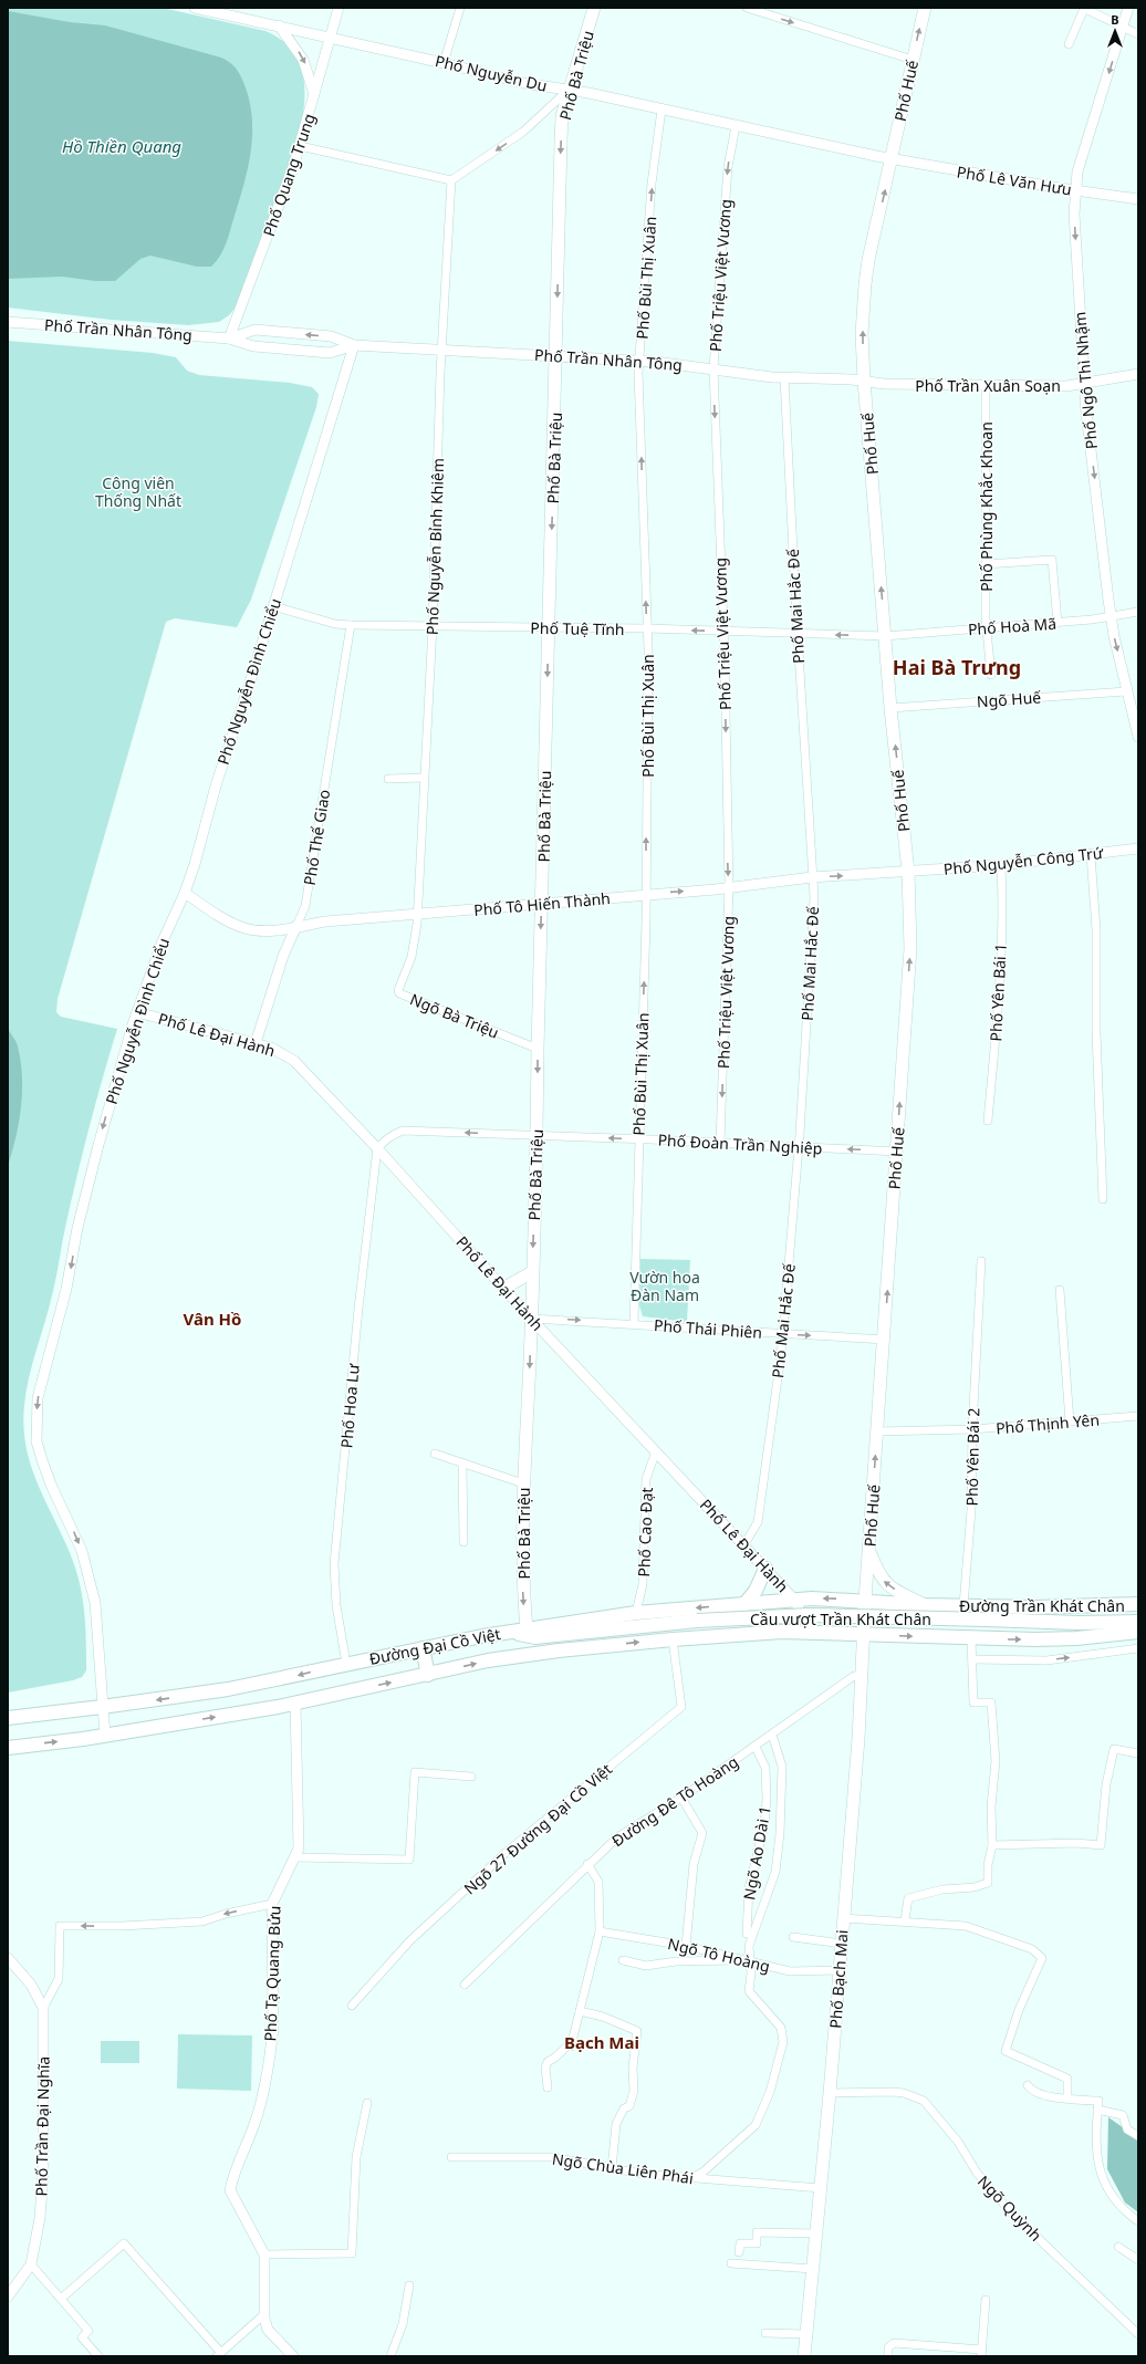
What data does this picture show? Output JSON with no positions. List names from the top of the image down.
{
  "streets": {
    "main road": [
      "Phố Bà Triệu",
      "Phố Huế",
      "Đường Trần Khát Chân",
      "Cầu vượt Trần Khát Chân",
      "Đường Đại Cồ Việt",
      "Phố Bạch Mai"
    ],
    "street": [
      "Phố Nguyễn Du",
      "Phố Quang Trung",
      "Phố Lê Văn Hưu",
      "Phố Triệu Việt Vương",
      "Phố Bùi Thị Xuân",
      "Phố Trần Nhân Tông",
      "Phố Ngô Thì Nhậm",
      "Phố Trần Xuân Soạn",
      "Phố Phùng Khắc Khoan",
      "Phố Nguyễn Bỉnh Khiêm",
      "Phố Mai Hắc Đế",
      "Phố Hoà Mã",
      "Phố Tuệ Tĩnh",
      "Phố Nguyễn Đình Chiểu",
      "Ngõ Huế",
      "Phố Thể Giao",
      "Phố Nguyễn Công Trứ",
      "Phố Tô Hiến Thành",
      "Phố Yên Bái 1",
      "Ngõ Bà Triệu",
      "Phố Lê Đại Hành",
      "Phố Đoàn Trần Nghiệp",
      "Phố Thái Phiên",
      "Phố Hoa Lư",
      "Phố Thịnh Yên",
      "Phố Yên Bái 2",
      "Phố Cao Đạt",
      "Đường Đê Tô Hoàng",
      "Ngõ 27 Đường Đại Cồ Việt",
      "Ngõ Ao Dài 1",
      "Ngõ Tô Hoàng",
      "Phố Tạ Quang Bửu",
      "Phố Trần Đại Nghĩa",
      "Ngõ Chùa Liên Phái",
      "Ngõ Quỳnh"
    ]
  },
  "crossings": [
    ["Phố Nguyễn Du", "Phố Bà Triệu"],
    ["Phố Nguyễn Du", "Phố Huế"],
    ["Phố Nguyễn Du", "Phố Quang Trung"],
    ["Phố Nguyễn Du", "Phố Lê Văn Hưu"],
    ["Phố Nguyễn Du", "Phố Triệu Việt Vương"],
    ["Phố Nguyễn Du", "Phố Bùi Thị Xuân"],
    ["Phố Bà Triệu", "Phố Trần Nhân Tông"],
    ["Phố Bà Triệu", "Phố Tuệ Tĩnh"],
    ["Phố Bà Triệu", "Phố Tô Hiến Thành"],
    ["Phố Bà Triệu", "Ngõ Bà Triệu"],
    ["Phố Bà Triệu", "Phố Lê Đại Hành"],
    ["Phố Bà Triệu", "Phố Đoàn Trần Nghiệp"],
    ["Phố Bà Triệu", "Phố Thái Phiên"],
    ["Phố Bà Triệu", "Đường Đại Cồ Việt"],
    ["Phố Huế", "Phố Lê Văn Hưu"],
    ["Phố Huế", "Phố Trần Nhân Tông"],
    ["Phố Huế", "Phố Trần Xuân Soạn"],
    ["Phố Huế", "Phố Hoà Mã"],
    ["Phố Huế", "Phố Tuệ Tĩnh"],
    ["Phố Huế", "Ngõ Huế"],
    ["Phố Huế", "Phố Nguyễn Công Trứ"],
    ["Phố Huế", "Phố Tô Hiến Thành"],
    ["Phố Huế", "Phố Đoàn Trần Nghiệp"],
    ["Phố Huế", "Phố Thái Phiên"],
    ["Phố Huế", "Phố Thịnh Yên"],
    ["Phố Huế", "Đường Trần Khát Chân"],
    ["Phố Huế", "Đường Đại Cồ Việt"],
    ["Phố Huế", "Phố Bạch Mai"],
    ["Phố Quang Trung", "Phố Trần Nhân Tông"],
    ["Phố Lê Văn Hưu", "Phố Ngô Thì Nhậm"],
    ["Phố Triệu Việt Vương", "Phố Trần Nhân Tông"],
    ["Phố Triệu Việt Vương", "Phố Tuệ Tĩnh"],
    ["Phố Triệu Việt Vương", "Phố Tô Hiến Thành"],
    ["Phố Triệu Việt Vương", "Phố Đoàn Trần Nghiệp"],
    ["Phố Bùi Thị Xuân", "Phố Trần Nhân Tông"],
    ["Phố Bùi Thị Xuân", "Phố Tuệ Tĩnh"],
    ["Phố Bùi Thị Xuân", "Phố Tô Hiến Thành"],
    ["Phố Bùi Thị Xuân", "Phố Đoàn Trần Nghiệp"],
    ["Phố Bùi Thị Xuân", "Phố Thái Phiên"],
    ["Phố Trần Nhân Tông", "Phố Trần Xuân Soạn"],
    ["Phố Trần Nhân Tông", "Phố Nguyễn Bỉnh Khiêm"],
    ["Phố Trần Nhân Tông", "Phố Mai Hắc Đế"],
    ["Phố Trần Nhân Tông", "Phố Nguyễn Đình Chiểu"],
    ["Phố Ngô Thì Nhậm", "Phố Trần Xuân Soạn"],
    ["Phố Ngô Thì Nhậm", "Phố Hoà Mã"],
    ["Phố Ngô Thì Nhậm", "Ngõ Huế"],
    ["Phố Trần Xuân Soạn", "Phố Phùng Khắc Khoan"],
    ["Phố Phùng Khắc Khoan", "Phố Hoà Mã"],
    ["Phố Nguyễn Bỉnh Khiêm", "Phố Tuệ Tĩnh"],
    ["Phố Nguyễn Bỉnh Khiêm", "Phố Tô Hiến Thành"],
    ["Phố Nguyễn Bỉnh Khiêm", "Ngõ Bà Triệu"],
    ["Phố Mai Hắc Đế", "Phố Tuệ Tĩnh"],
    ["Phố Mai Hắc Đế", "Phố Tô Hiến Thành"],
    ["Phố Mai Hắc Đế", "Phố Lê Đại Hành"],
    ["Phố Mai Hắc Đế", "Phố Đoàn Trần Nghiệp"],
    ["Phố Mai Hắc Đế", "Phố Thái Phiên"],
    ["Phố Hoà Mã", "Phố Tuệ Tĩnh"],
    ["Phố Tuệ Tĩnh", "Phố Nguyễn Đình Chiểu"],
    ["Phố Tuệ Tĩnh", "Phố Thể Giao"],
    ["Phố Nguyễn Đình Chiểu", "Phố Tô Hiến Thành"],
    ["Phố Nguyễn Đình Chiểu", "Phố Lê Đại Hành"],
    ["Phố Nguyễn Đình Chiểu", "Đường Đại Cồ Việt"],
    ["Phố Thể Giao", "Phố Tô Hiến Thành"],
    ["Phố Thể Giao", "Phố Lê Đại Hành"],
    ["Phố Nguyễn Công Trứ", "Phố Tô Hiến Thành"],
    ["Phố Nguyễn Công Trứ", "Phố Yên Bái 1"],
    ["Phố Tô Hiến Thành", "Ngõ Bà Triệu"],
    ["Phố Lê Đại Hành", "Phố Đoàn Trần Nghiệp"],
    ["Phố Lê Đại Hành", "Phố Thái Phiên"],
    ["Phố Lê Đại Hành", "Phố Hoa Lư"],
    ["Phố Lê Đại Hành", "Phố Cao Đạt"],
    ["Phố Lê Đại Hành", "Đường Đại Cồ Việt"],
    ["Phố Đoàn Trần Nghiệp", "Phố Hoa Lư"],
    ["Phố Hoa Lư", "Đường Đại Cồ Việt"],
    ["Phố Thịnh Yên", "Phố Yên Bái 2"],
    ["Phố Yên Bái 2", "Đường Trần Khát Chân"],
    ["Phố Cao Đạt", "Đường Đại Cồ Việt"],
    ["Đường Trần Khát Chân", "Cầu vượt Trần Khát Chân"],
    ["Đường Trần Khát Chân", "Đường Đại Cồ Việt"],
    ["Đường Trần Khát Chân", "Phố Bạch Mai"],
    ["Cầu vượt Trần Khát Chân", "Đường Đại Cồ Việt"],
    ["Đường Đại Cồ Việt", "Ngõ 27 Đường Đại Cồ Việt"],
    ["Đường Đại Cồ Việt", "Phố Tạ Quang Bửu"],
    ["Đường Đại Cồ Việt", "Phố Bạch Mai"],
    ["Đường Đê Tô Hoàng", "Ngõ Ao Dài 1"],
    ["Đường Đê Tô Hoàng", "Phố Bạch Mai"],
    ["Ngõ Tô Hoàng", "Phố Bạch Mai"],
    ["Phố Bạch Mai", "Ngõ Chùa Liên Phái"],
    ["Phố Bạch Mai", "Ngõ Quỳnh"]
  ],
  "one_way": [
    "Phố Bà Triệu",
    "Phố Huế",
    "Phố Triệu Việt Vương",
    "Phố Bùi Thị Xuân",
    "Phố Ngô Thì Nhậm",
    "Phố Nguyễn Đình Chiểu",
    "Phố Đoàn Trần Nghiệp",
    "Phố Thái Phiên"
  ],
  "districts": ["Hai Bà Trưng", "Vân Hồ", "Bạch Mai"],
  "water": ["Hồ Thiền Quang"],
  "parks": ["Công viên Thống Nhất", "Vườn hoa Đàn Nam"],
  "north": "top"
}
